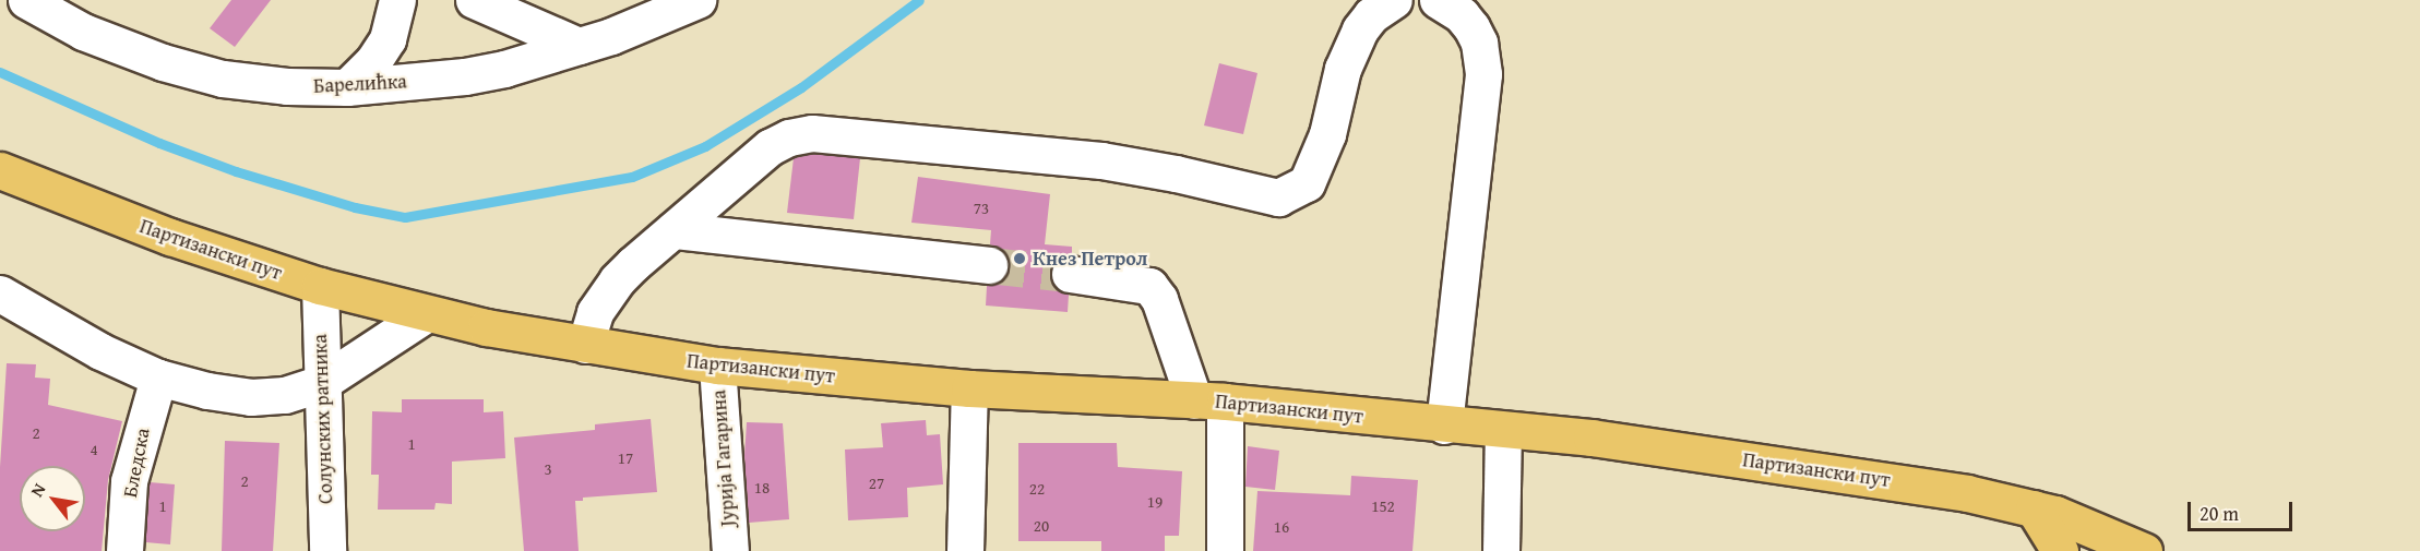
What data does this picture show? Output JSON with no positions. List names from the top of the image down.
{
  "streets": {
    "main road": ["Партизански пут"],
    "street": [
      "Барелићка",
      "Солунских ратника",
      "Јурија Гагарина",
      "Бледска"
    ]
  },
  "crossings": [
    ["Партизански пут", "Солунских ратника"],
    ["Партизански пут", "Јурија Гагарина"]
  ],
  "places": ["Кнез Петрол"],
  "house_numbers": [
    "73",
    "2",
    "1",
    "4",
    "17",
    "3",
    "2",
    "27",
    "18",
    "22",
    "19",
    "1",
    "152",
    "20",
    "16"
  ],
  "scale_bar": "20 m",
  "north": "top left"
}
